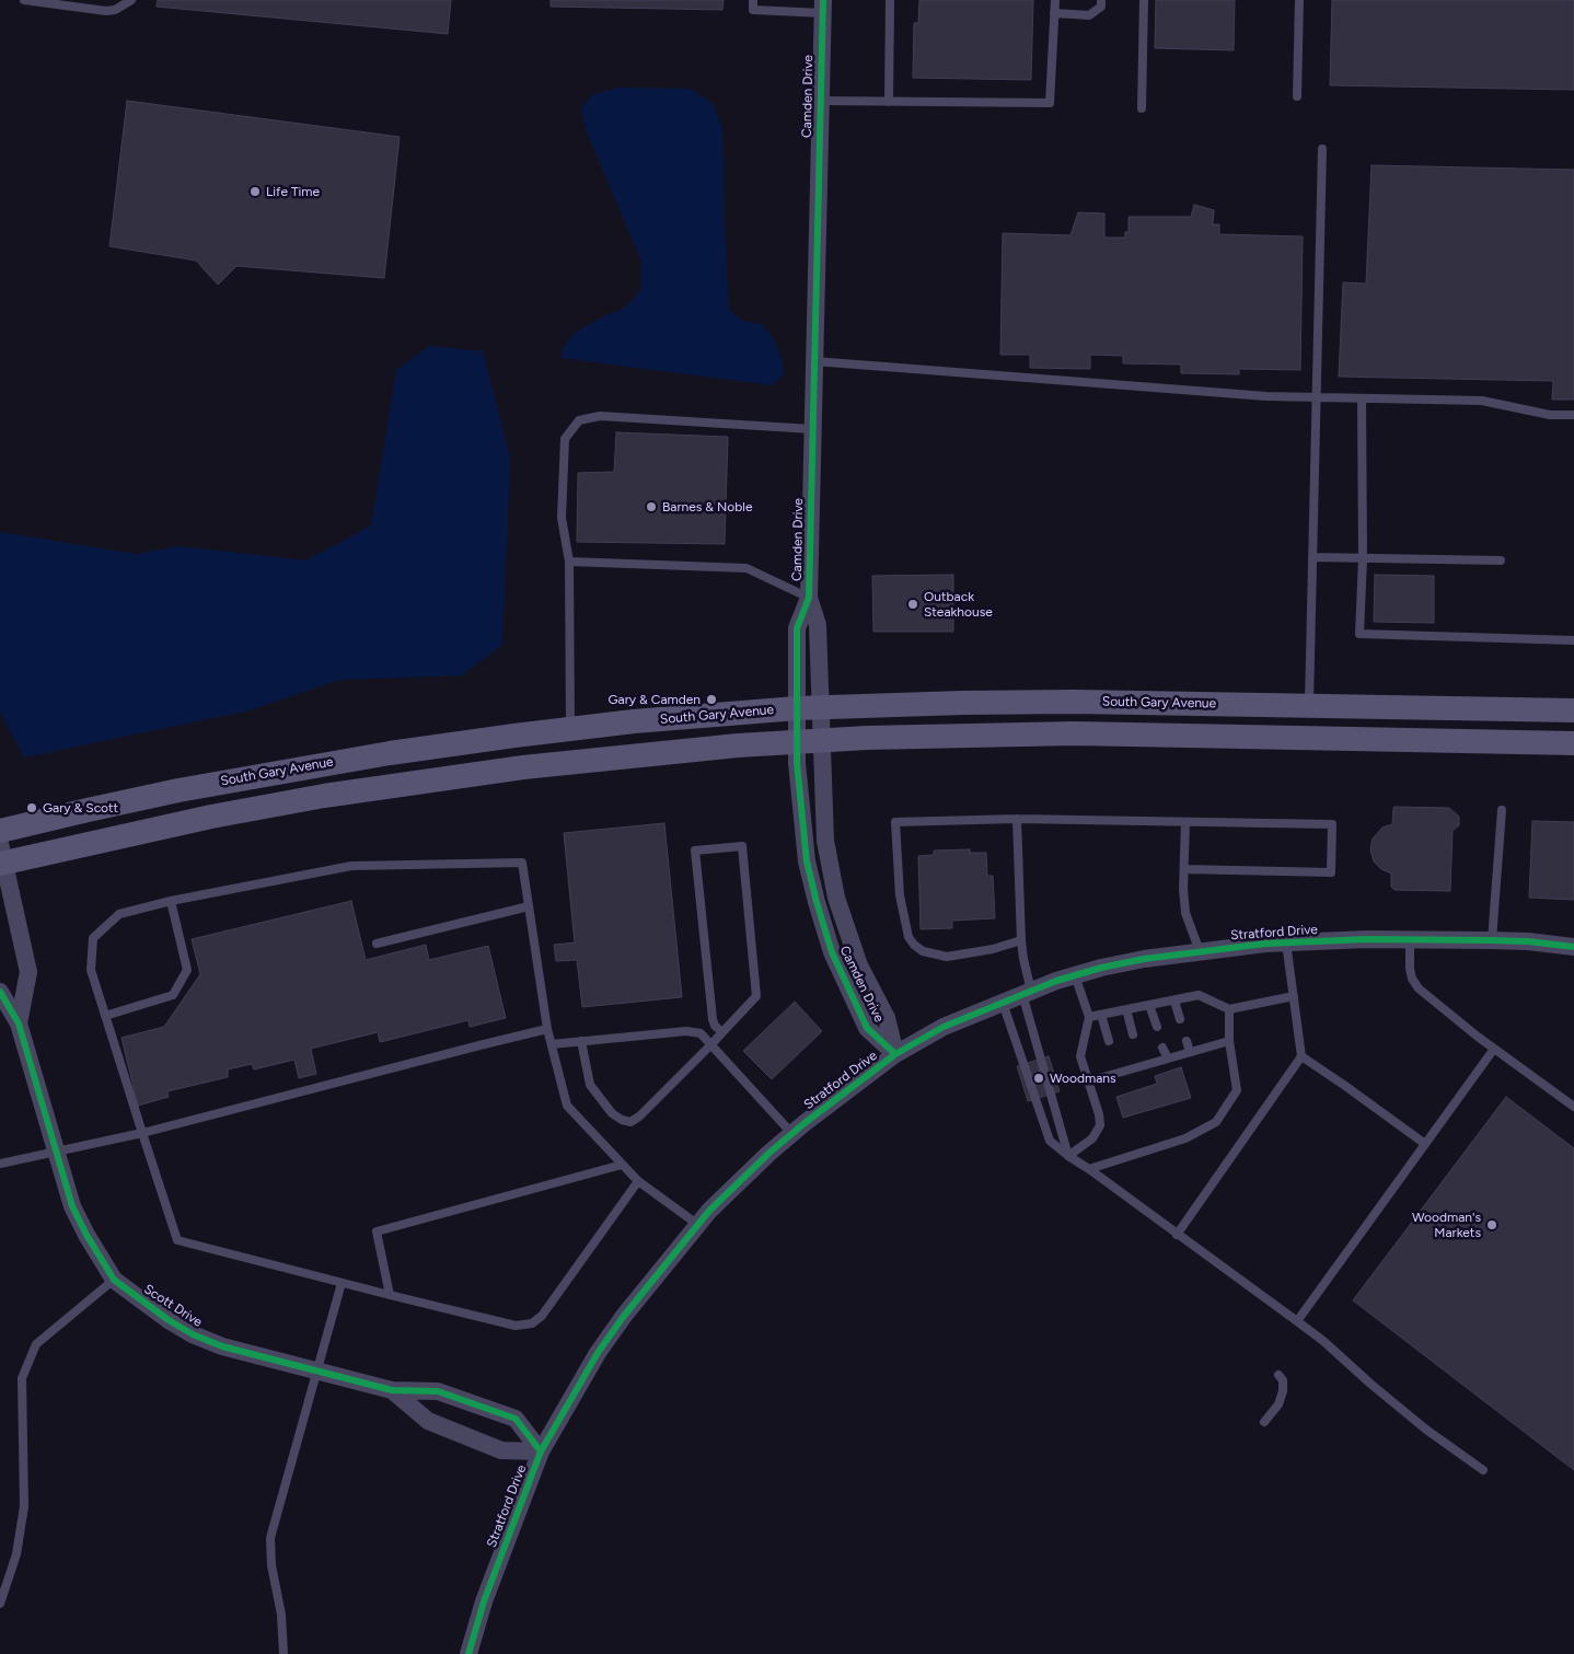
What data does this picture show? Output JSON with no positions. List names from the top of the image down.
{
  "streets": {
    "main road": ["South Gary Avenue"],
    "street": ["Camden Drive", "Stratford Drive", "Scott Drive"]
  },
  "crossings": [
    ["Camden Drive", "South Gary Avenue"],
    ["Camden Drive", "Stratford Drive"],
    ["Stratford Drive", "Scott Drive"]
  ],
  "places": [
    "Life Time",
    "Barnes & Noble",
    "Outback Steakhouse",
    "Gary & Camden",
    "Gary & Scott",
    "Woodmans",
    "Woodman's Markets"
  ]
}
